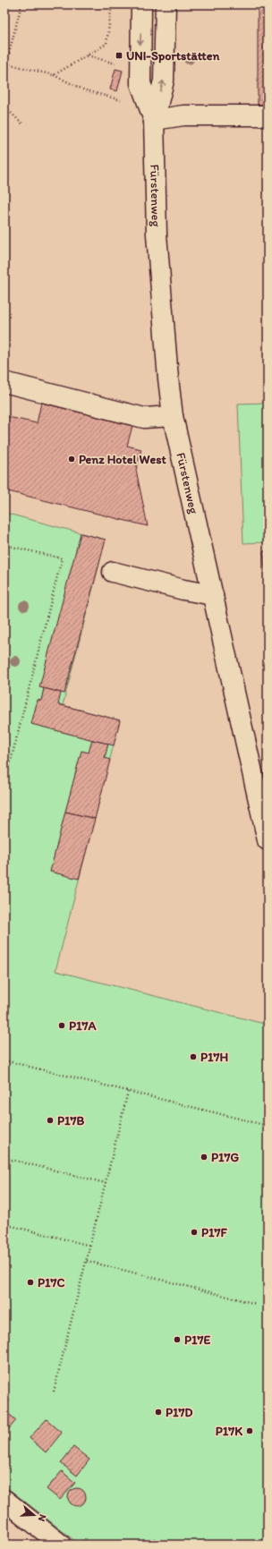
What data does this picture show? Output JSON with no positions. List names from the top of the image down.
{
  "streets": {
    "street": ["Fürstenweg"]
  },
  "places": {
    "transit": ["UNI-Sportstätten"],
    "other": [
      "Penz Hotel West",
      "P17A",
      "P17H",
      "P17B",
      "P17G",
      "P17F",
      "P17C",
      "P17E",
      "P17D",
      "P17K"
    ]
  },
  "north": "right"
}
